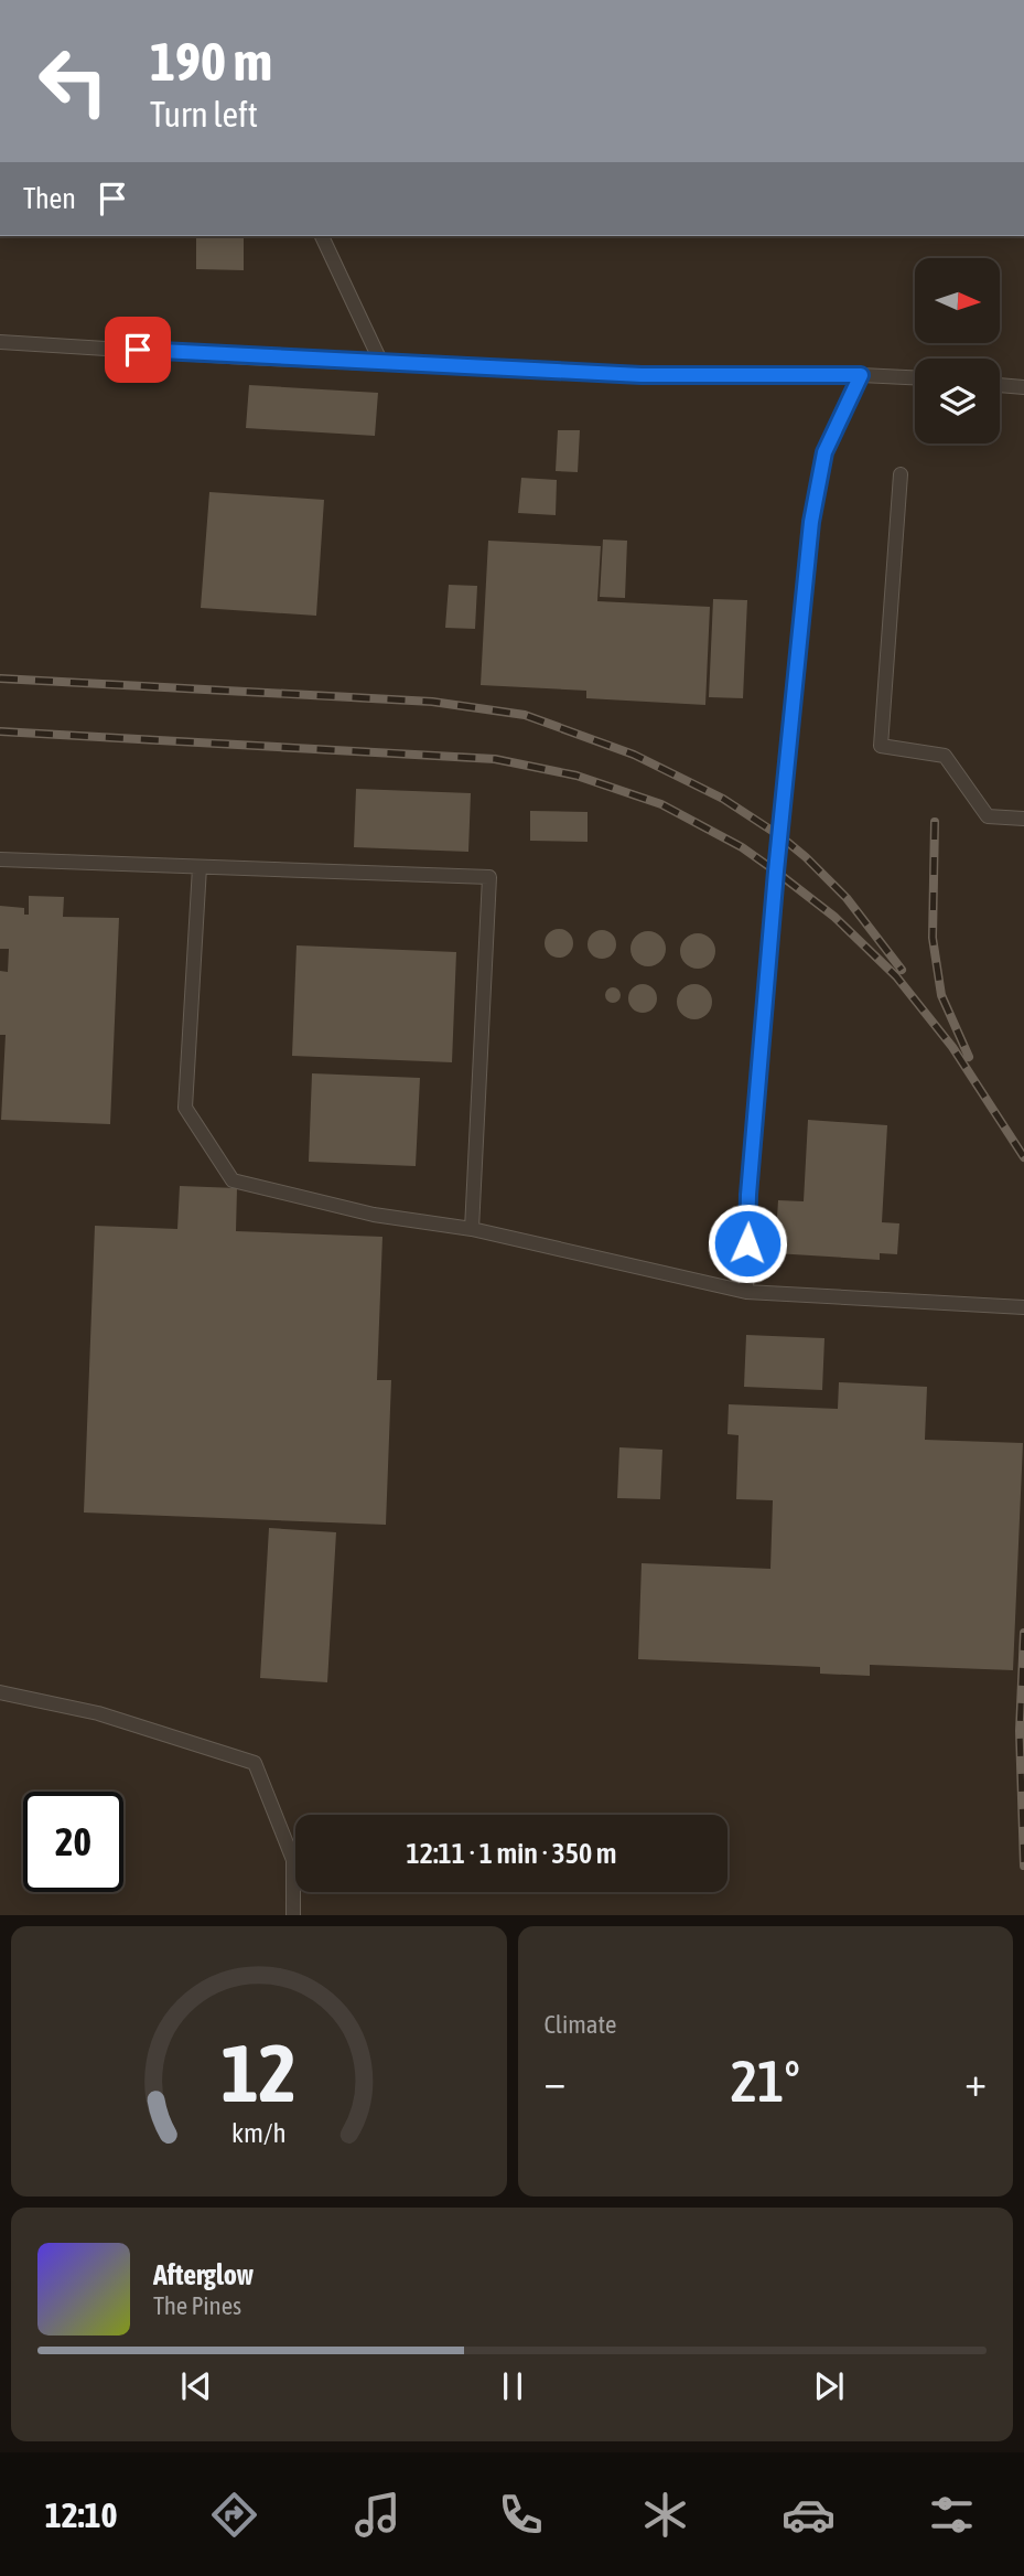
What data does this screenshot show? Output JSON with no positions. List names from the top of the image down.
{
  "north": "right",
  "page": {
    "turn": ["190 m", "Turn left"],
    "then": "Then",
    "limit": "20",
    "trip": "12:11 · 1 min · 350 m",
    "tile": "Climate",
    "heat": ["−", "21°", "+"],
    "song": ["Afterglow", "The Pines"],
    "tabs": "12:10",
    "gauge": ["12", "km/h"]
  }
}
